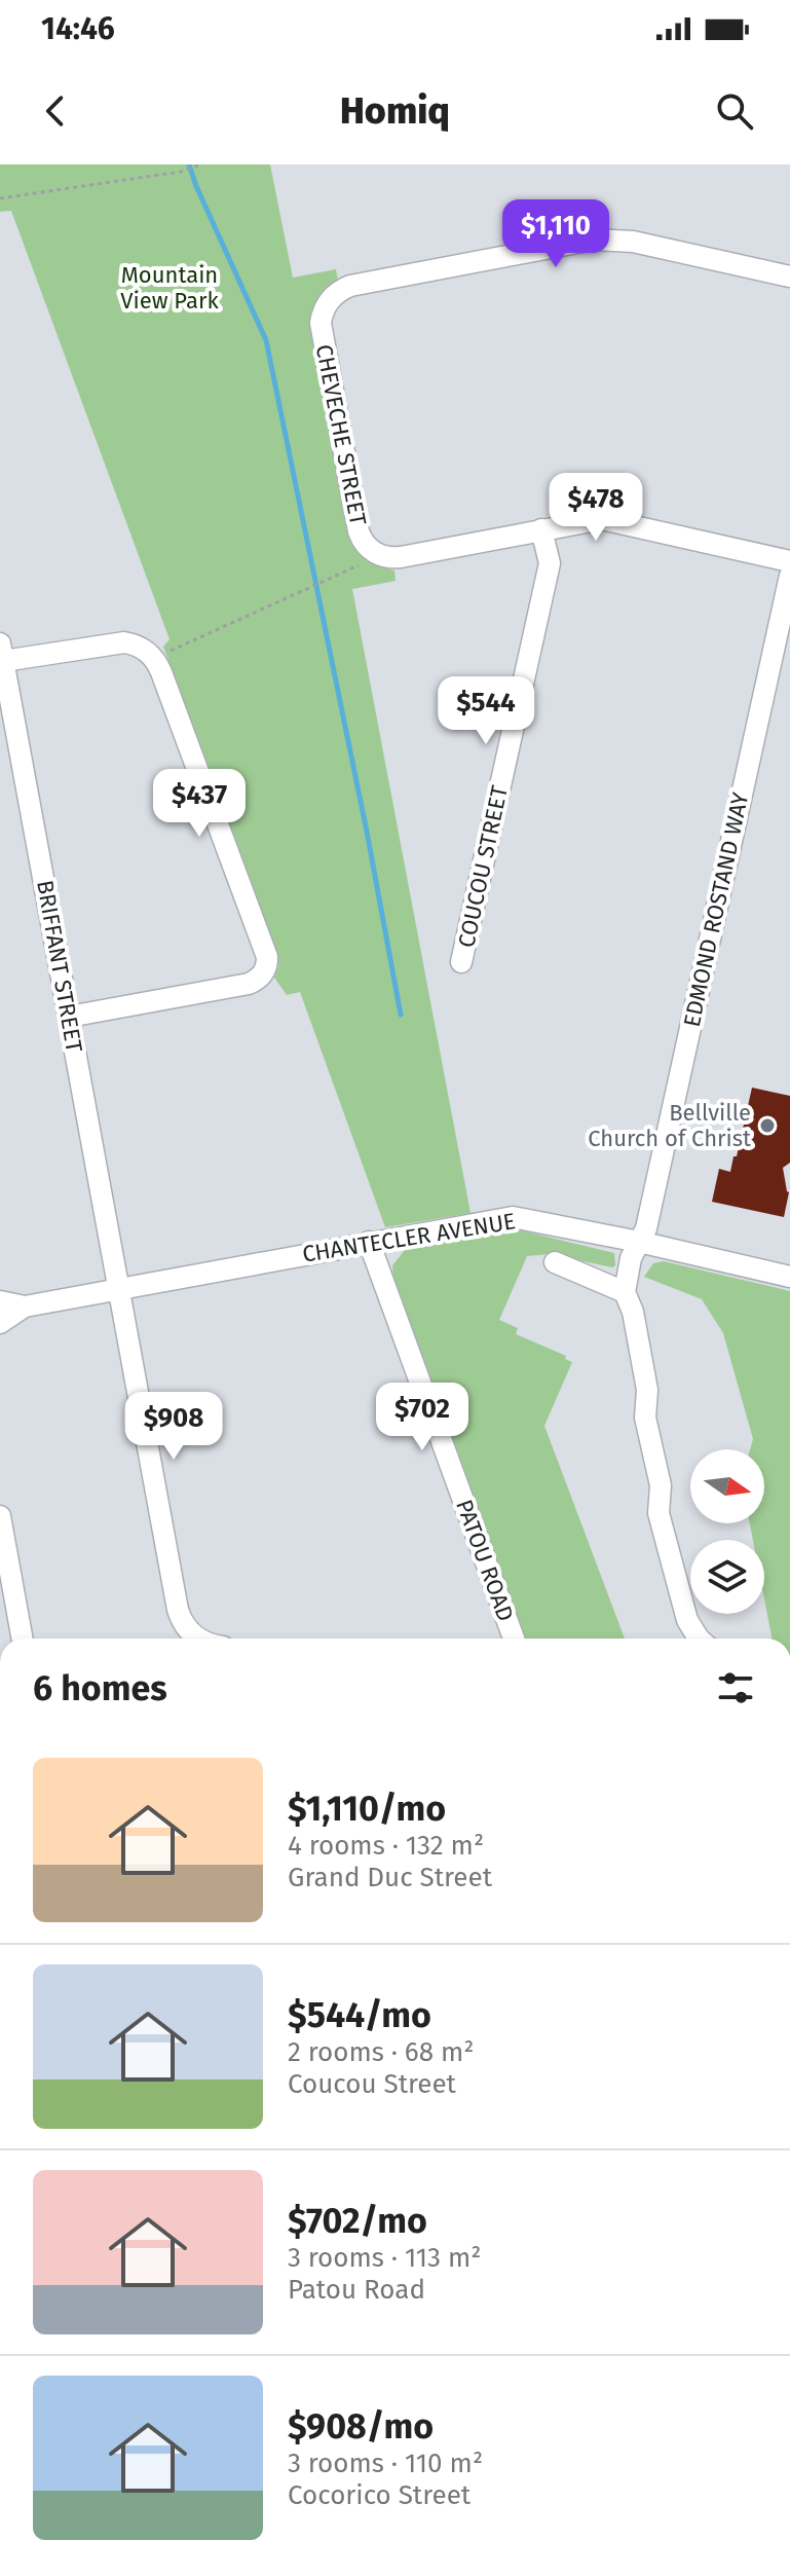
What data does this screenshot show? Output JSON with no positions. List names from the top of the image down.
{
  "streets": {
    "street": [
      "CHEVECHE STREET",
      "COUCOU STREET",
      "EDMOND ROSTAND WAY",
      "BRIFFANT STREET",
      "CHANTECLER AVENUE",
      "PATOU ROAD"
    ]
  },
  "crossings": [
    ["EDMOND ROSTAND WAY", "CHANTECLER AVENUE"],
    ["BRIFFANT STREET", "CHANTECLER AVENUE"],
    ["CHANTECLER AVENUE", "PATOU ROAD"]
  ],
  "parks": ["Mountain View Park"],
  "places": ["Bellville Church of Christ"],
  "north": "right",
  "page": {
    "status": "14:46",
    "header": "Homiq",
    "price": [
      "$1,110",
      "$478",
      "$544",
      "$437",
      "$702",
      "$908"
    ],
    "heading": "6 homes",
    "list": [
      {
        "name": "$1,110/mo",
        "note": "4 rooms · 132 m² · Grand Duc Street"
      },
      {
        "name": "$544/mo",
        "note": "2 rooms · 68 m² · Coucou Street"
      },
      {
        "name": "$702/mo",
        "note": "3 rooms · 113 m² · Patou Road"
      },
      {
        "name": "$908/mo",
        "note": "3 rooms · 110 m² · Cocorico Street"
      }
    ]
  }
}
